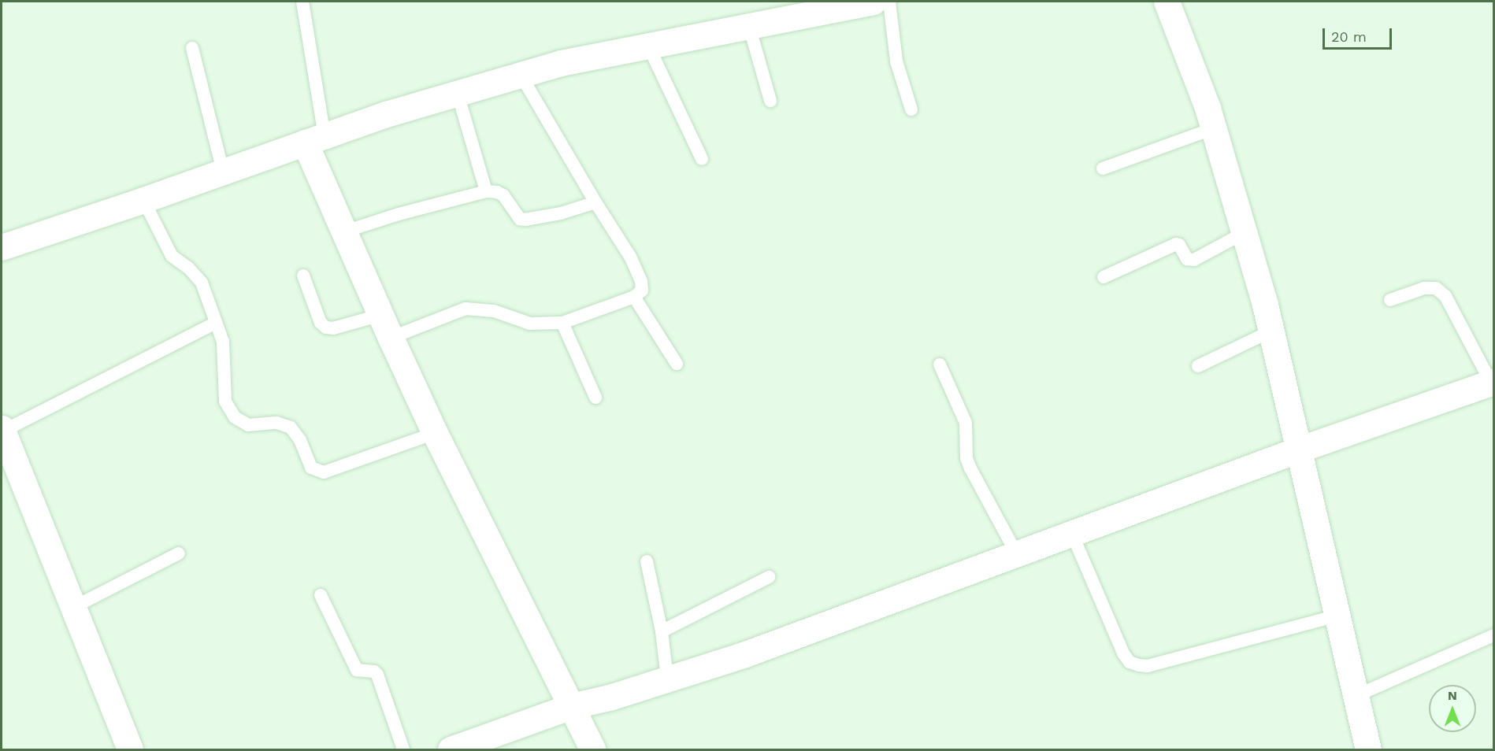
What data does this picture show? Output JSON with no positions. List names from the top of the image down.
{
  "scale_bar": "20 m",
  "north": "top"
}
